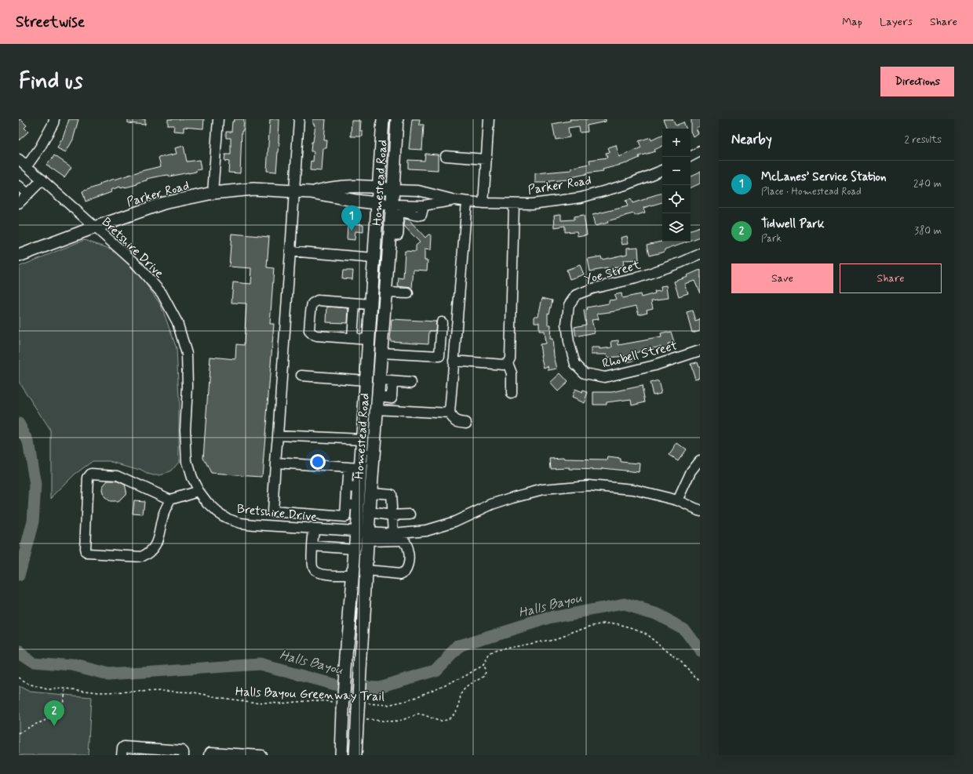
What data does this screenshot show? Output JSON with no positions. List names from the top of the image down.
{
  "streets": {
    "main road": ["Homestead Road", "Parker Road"],
    "street": ["Bretshire Drive", "Yoe Street", "Rhobell Street"],
    "path": ["Halls Bayou Greenway Trail"]
  },
  "crossings": [
    ["Homestead Road", "Parker Road"],
    ["Homestead Road", "Bretshire Drive"],
    ["Homestead Road", "Halls Bayou Greenway Trail"],
    ["Parker Road", "Bretshire Drive"],
    ["Yoe Street", "Rhobell Street"]
  ],
  "water": ["Halls Bayou"],
  "page": {
    "header": "Streetwise",
    "nav": ["Map", "Layers", "Share"],
    "buttons": [
      "Directions",
      ["Save", "Share"]
    ],
    "title": "Find us",
    "heading": ["Nearby", "2 results"],
    "map_buttons": ["+", "−"],
    "list": [
      {
        "mark": "1",
        "name": "McLanes’ Service Station",
        "note": "Place · Homestead Road",
        "value": "240 m"
      },
      {
        "mark": "2",
        "name": "Tidwell Park",
        "note": "Park",
        "value": "380 m"
      }
    ],
    "pins": ["1", "2"]
  }
}
